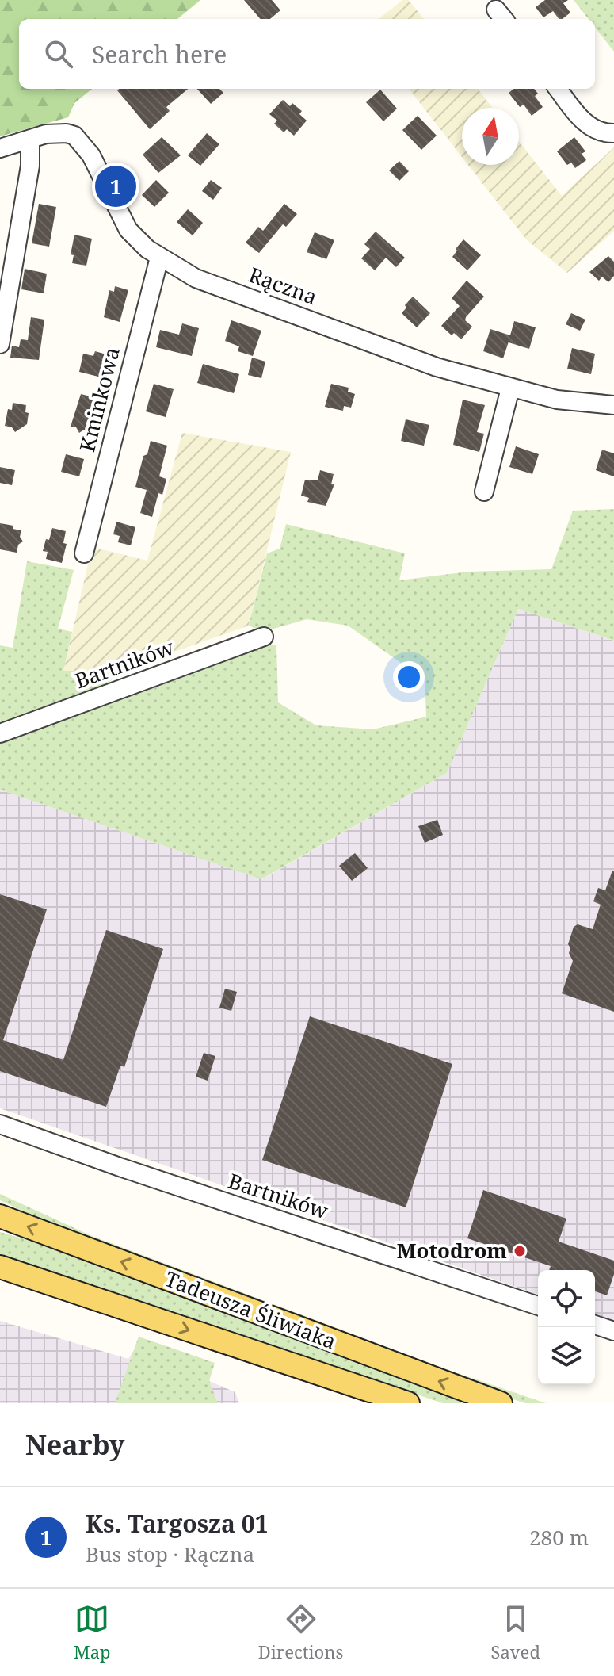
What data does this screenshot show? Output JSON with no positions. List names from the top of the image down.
{
  "streets": {
    "main road": ["Tadeusza Śliwiaka"],
    "street": ["Rączna", "Kminkowa", "Bartników"]
  },
  "crossings": [
    ["Rączna", "Kminkowa"]
  ],
  "places": ["Motodrom"],
  "north": "top",
  "page": {
    "search": "Search here",
    "pins": "1",
    "heading": "Nearby",
    "list": [
      {
        "mark": "1",
        "name": "Ks. Targosza 01",
        "note": "Bus stop · Rączna",
        "value": "280 m"
      }
    ],
    "nav": ["Map", "Directions", "Saved"]
  }
}
